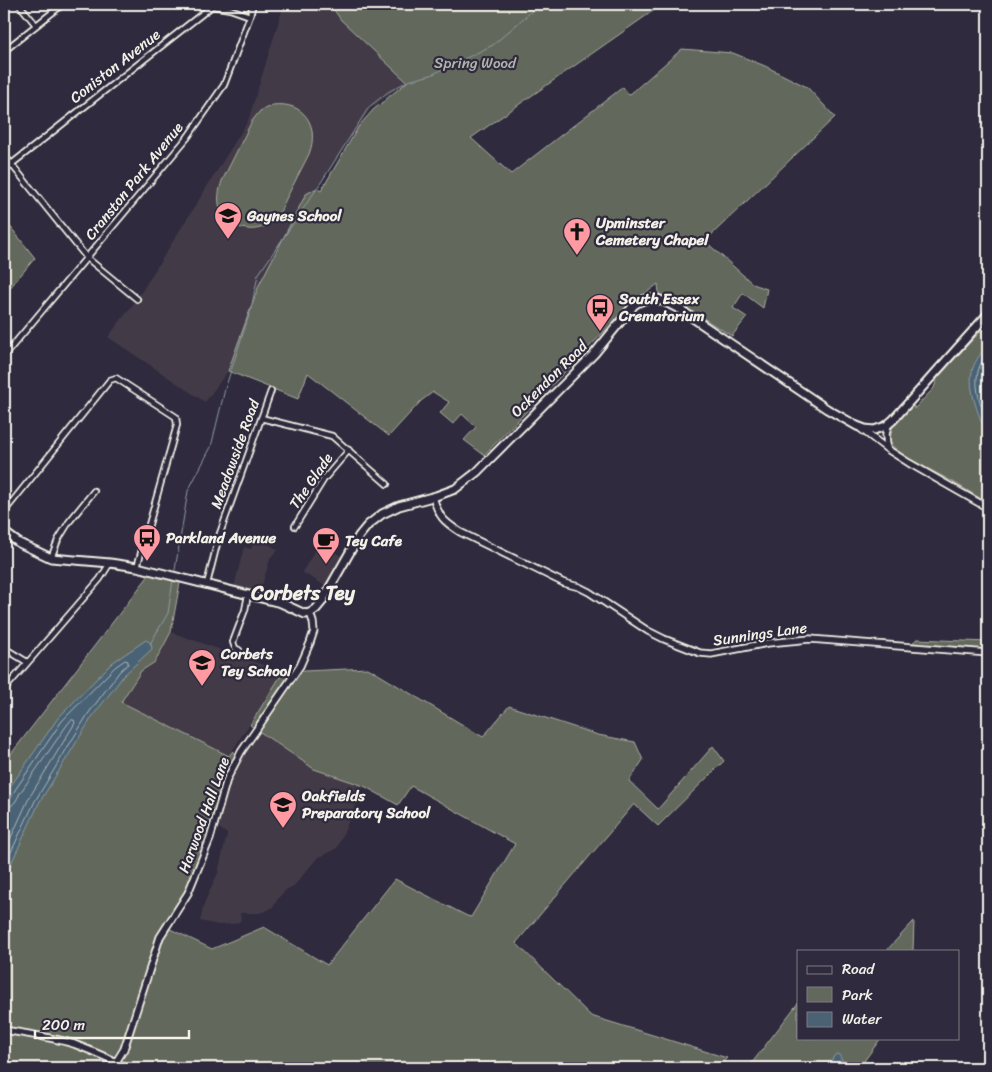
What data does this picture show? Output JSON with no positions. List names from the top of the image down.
{
  "streets": {
    "main road": ["Ockendon Road"],
    "street": [
      "Coniston Avenue",
      "Cranston Park Avenue",
      "Meadowside Road",
      "The Glade",
      "Sunnings Lane",
      "Harwood Hall Lane"
    ]
  },
  "crossings": [
    ["Coniston Avenue", "Cranston Park Avenue"],
    ["Ockendon Road", "Sunnings Lane"],
    ["Ockendon Road", "Harwood Hall Lane"]
  ],
  "districts": ["Corbets Tey"],
  "parks": ["Spring Wood"],
  "places": {
    "school or university": ["Gaynes School", "Corbets Tey School", "Oakfields Preparatory School"],
    "church": ["Upminster Cemetery Chapel"],
    "bus stop": ["South Essex Crematorium", "Parkland Avenue"],
    "cafe": ["Tey Cafe"]
  },
  "legend": ["Road", "Park", "Water"],
  "scale_bar": "200 m"
}
